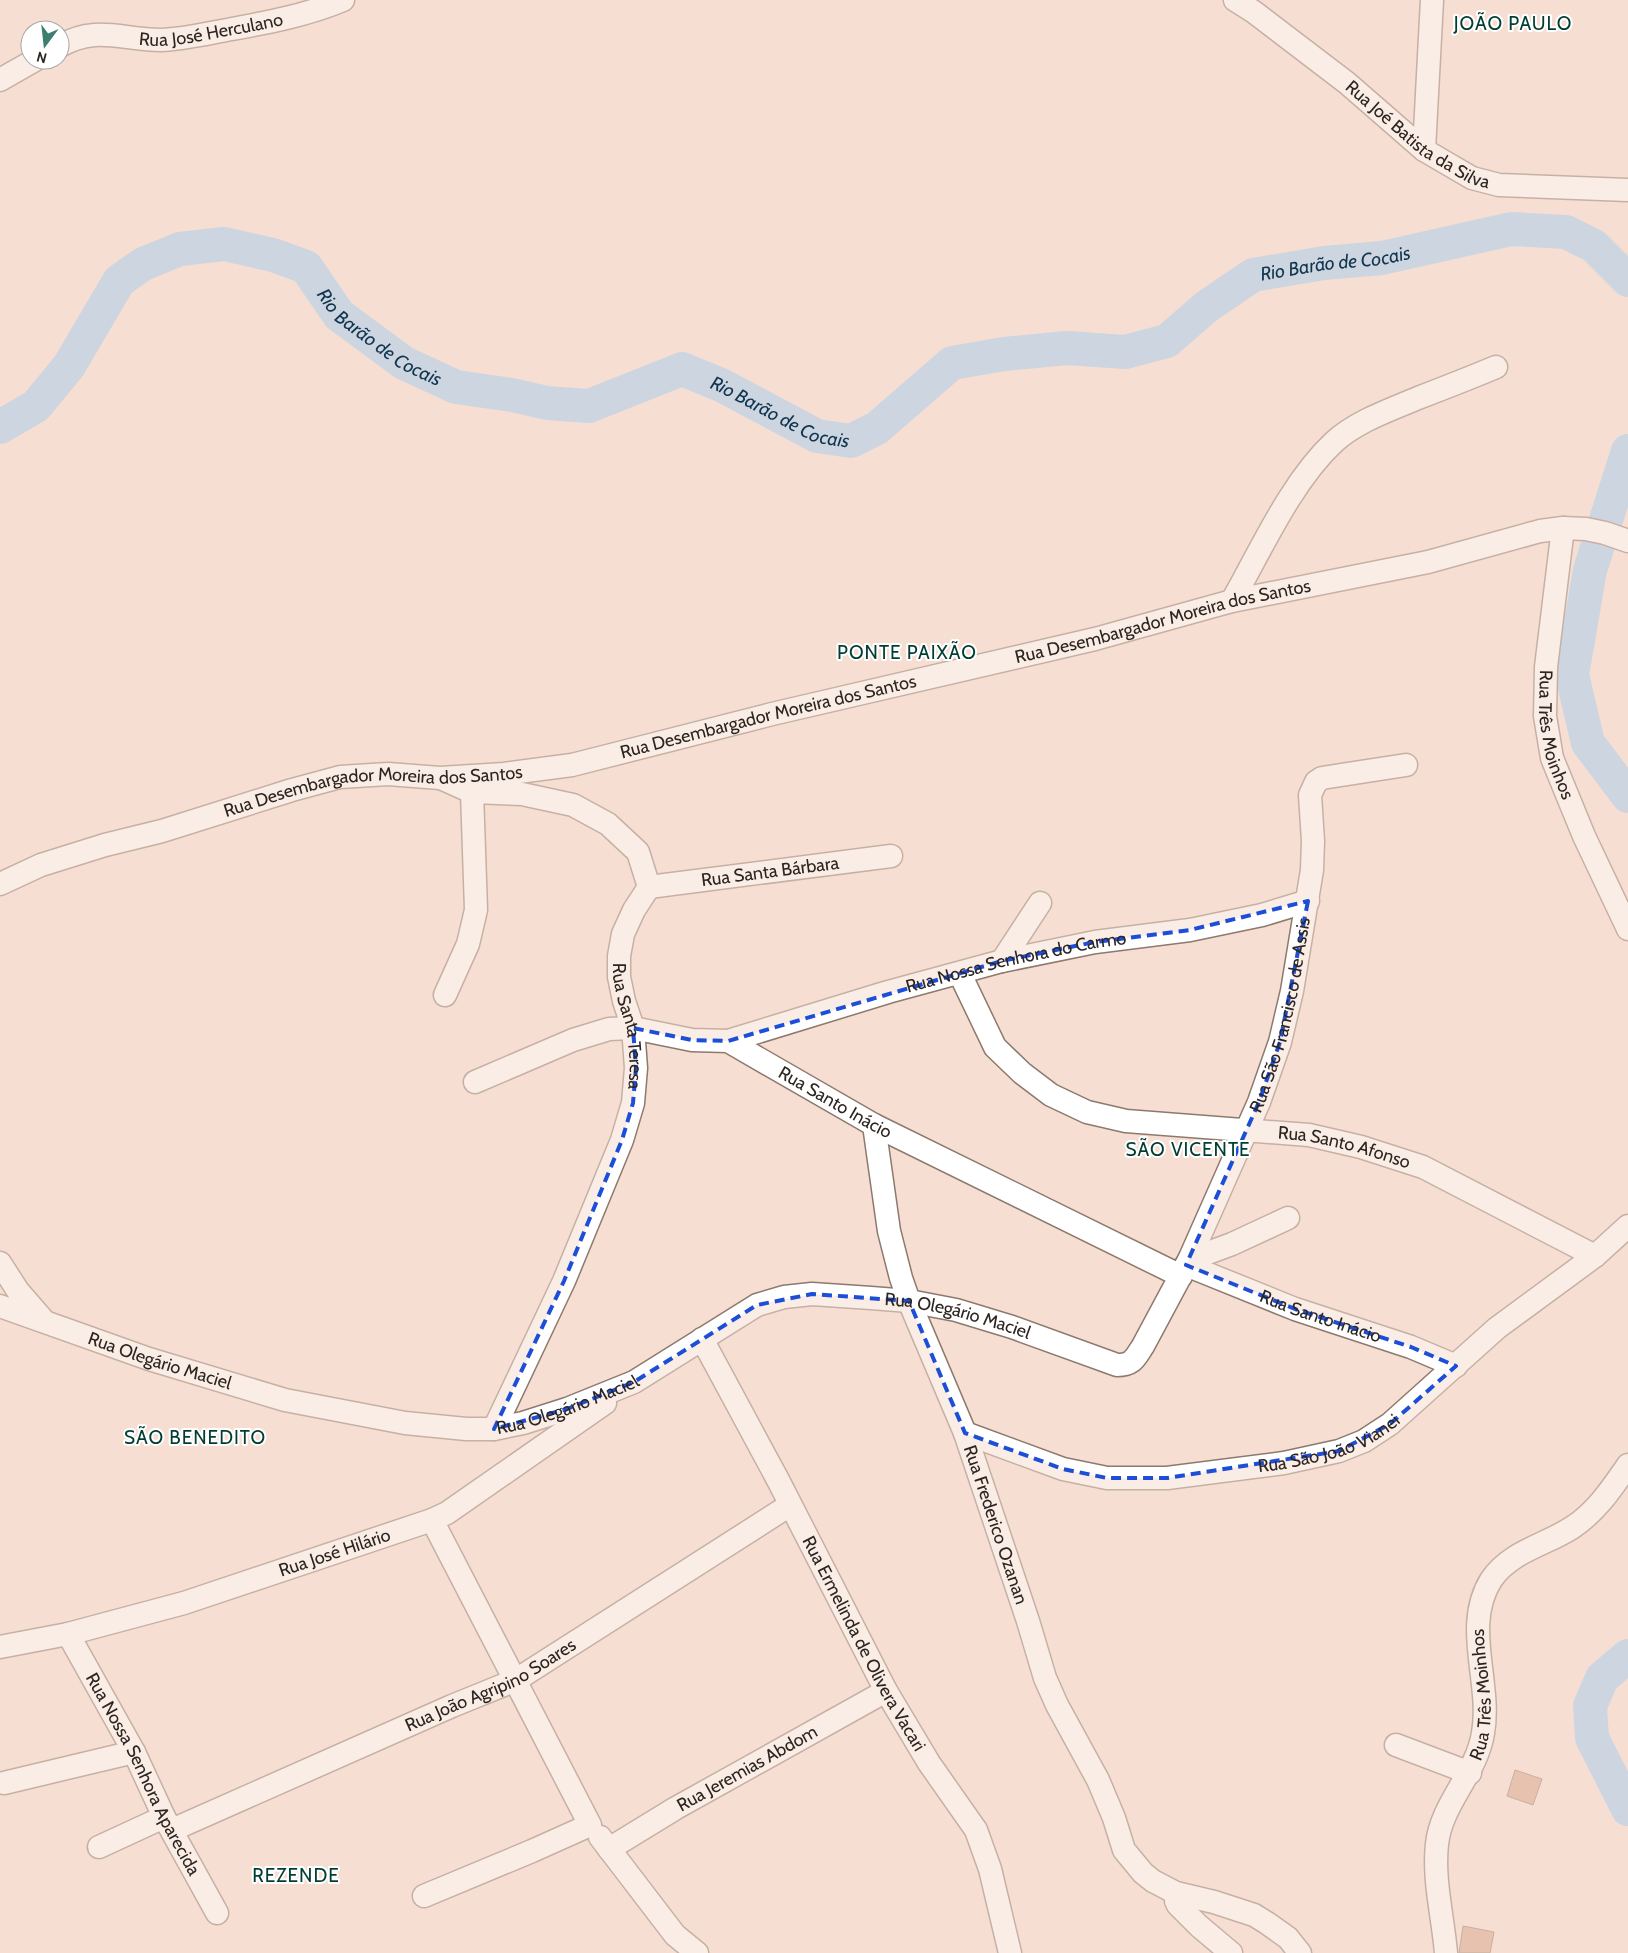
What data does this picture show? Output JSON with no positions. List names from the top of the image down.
{
  "streets": {
    "street": [
      "Rua José Herculano",
      "Rua Joé Batista da Silva",
      "Rua Desembargador Moreira dos Santos",
      "Rua Três Moinhos",
      "Rua Santa Bárbara",
      "Rua Nossa Senhora do Carmo",
      "Rua São Francisco de Assis",
      "Rua Santa Teresa",
      "Rua Santo Inácio",
      "Rua Santo Afonso",
      "Rua Olegário Maciel",
      "Rua São João Vianei",
      "Rua Frederico Ozanan",
      "Rua José Hilário",
      "Rua Ermelinda de Olivera Vacari",
      "Rua João Agripino Soares",
      "Rua Jeremias Abdom",
      "Rua Nossa Senhora Aparecida"
    ]
  },
  "crossings": [
    ["Rua Desembargador Moreira dos Santos", "Rua Três Moinhos"],
    ["Rua Santa Bárbara", "Rua Santa Teresa"],
    ["Rua Nossa Senhora do Carmo", "Rua São Francisco de Assis"],
    ["Rua Nossa Senhora do Carmo", "Rua Santo Inácio"],
    ["Rua Nossa Senhora do Carmo", "Rua Santo Afonso"],
    ["Rua São Francisco de Assis", "Rua Santo Inácio"],
    ["Rua São Francisco de Assis", "Rua Santo Afonso"],
    ["Rua São Francisco de Assis", "Rua Olegário Maciel"],
    ["Rua Santa Teresa", "Rua Santo Inácio"],
    ["Rua Santa Teresa", "Rua Olegário Maciel"],
    ["Rua Santo Inácio", "Rua São João Vianei"],
    ["Rua Santo Inácio", "Rua Frederico Ozanan"],
    ["Rua Santo Afonso", "Rua São João Vianei"],
    ["Rua Olegário Maciel", "Rua Frederico Ozanan"],
    ["Rua Olegário Maciel", "Rua José Hilário"],
    ["Rua Olegário Maciel", "Rua Ermelinda de Olivera Vacari"],
    ["Rua São João Vianei", "Rua Frederico Ozanan"],
    ["Rua José Hilário", "Rua Nossa Senhora Aparecida"],
    ["Rua Ermelinda de Olivera Vacari", "Rua João Agripino Soares"],
    ["Rua Ermelinda de Olivera Vacari", "Rua Jeremias Abdom"],
    ["Rua João Agripino Soares", "Rua Nossa Senhora Aparecida"]
  ],
  "districts": [
    "JOÃO PAULO",
    "PONTE PAIXÃO",
    "SÃO VICENTE",
    "SÃO BENEDITO",
    "REZENDE"
  ],
  "water": ["Rio Barão de Cocais"],
  "north": "bottom"
}
